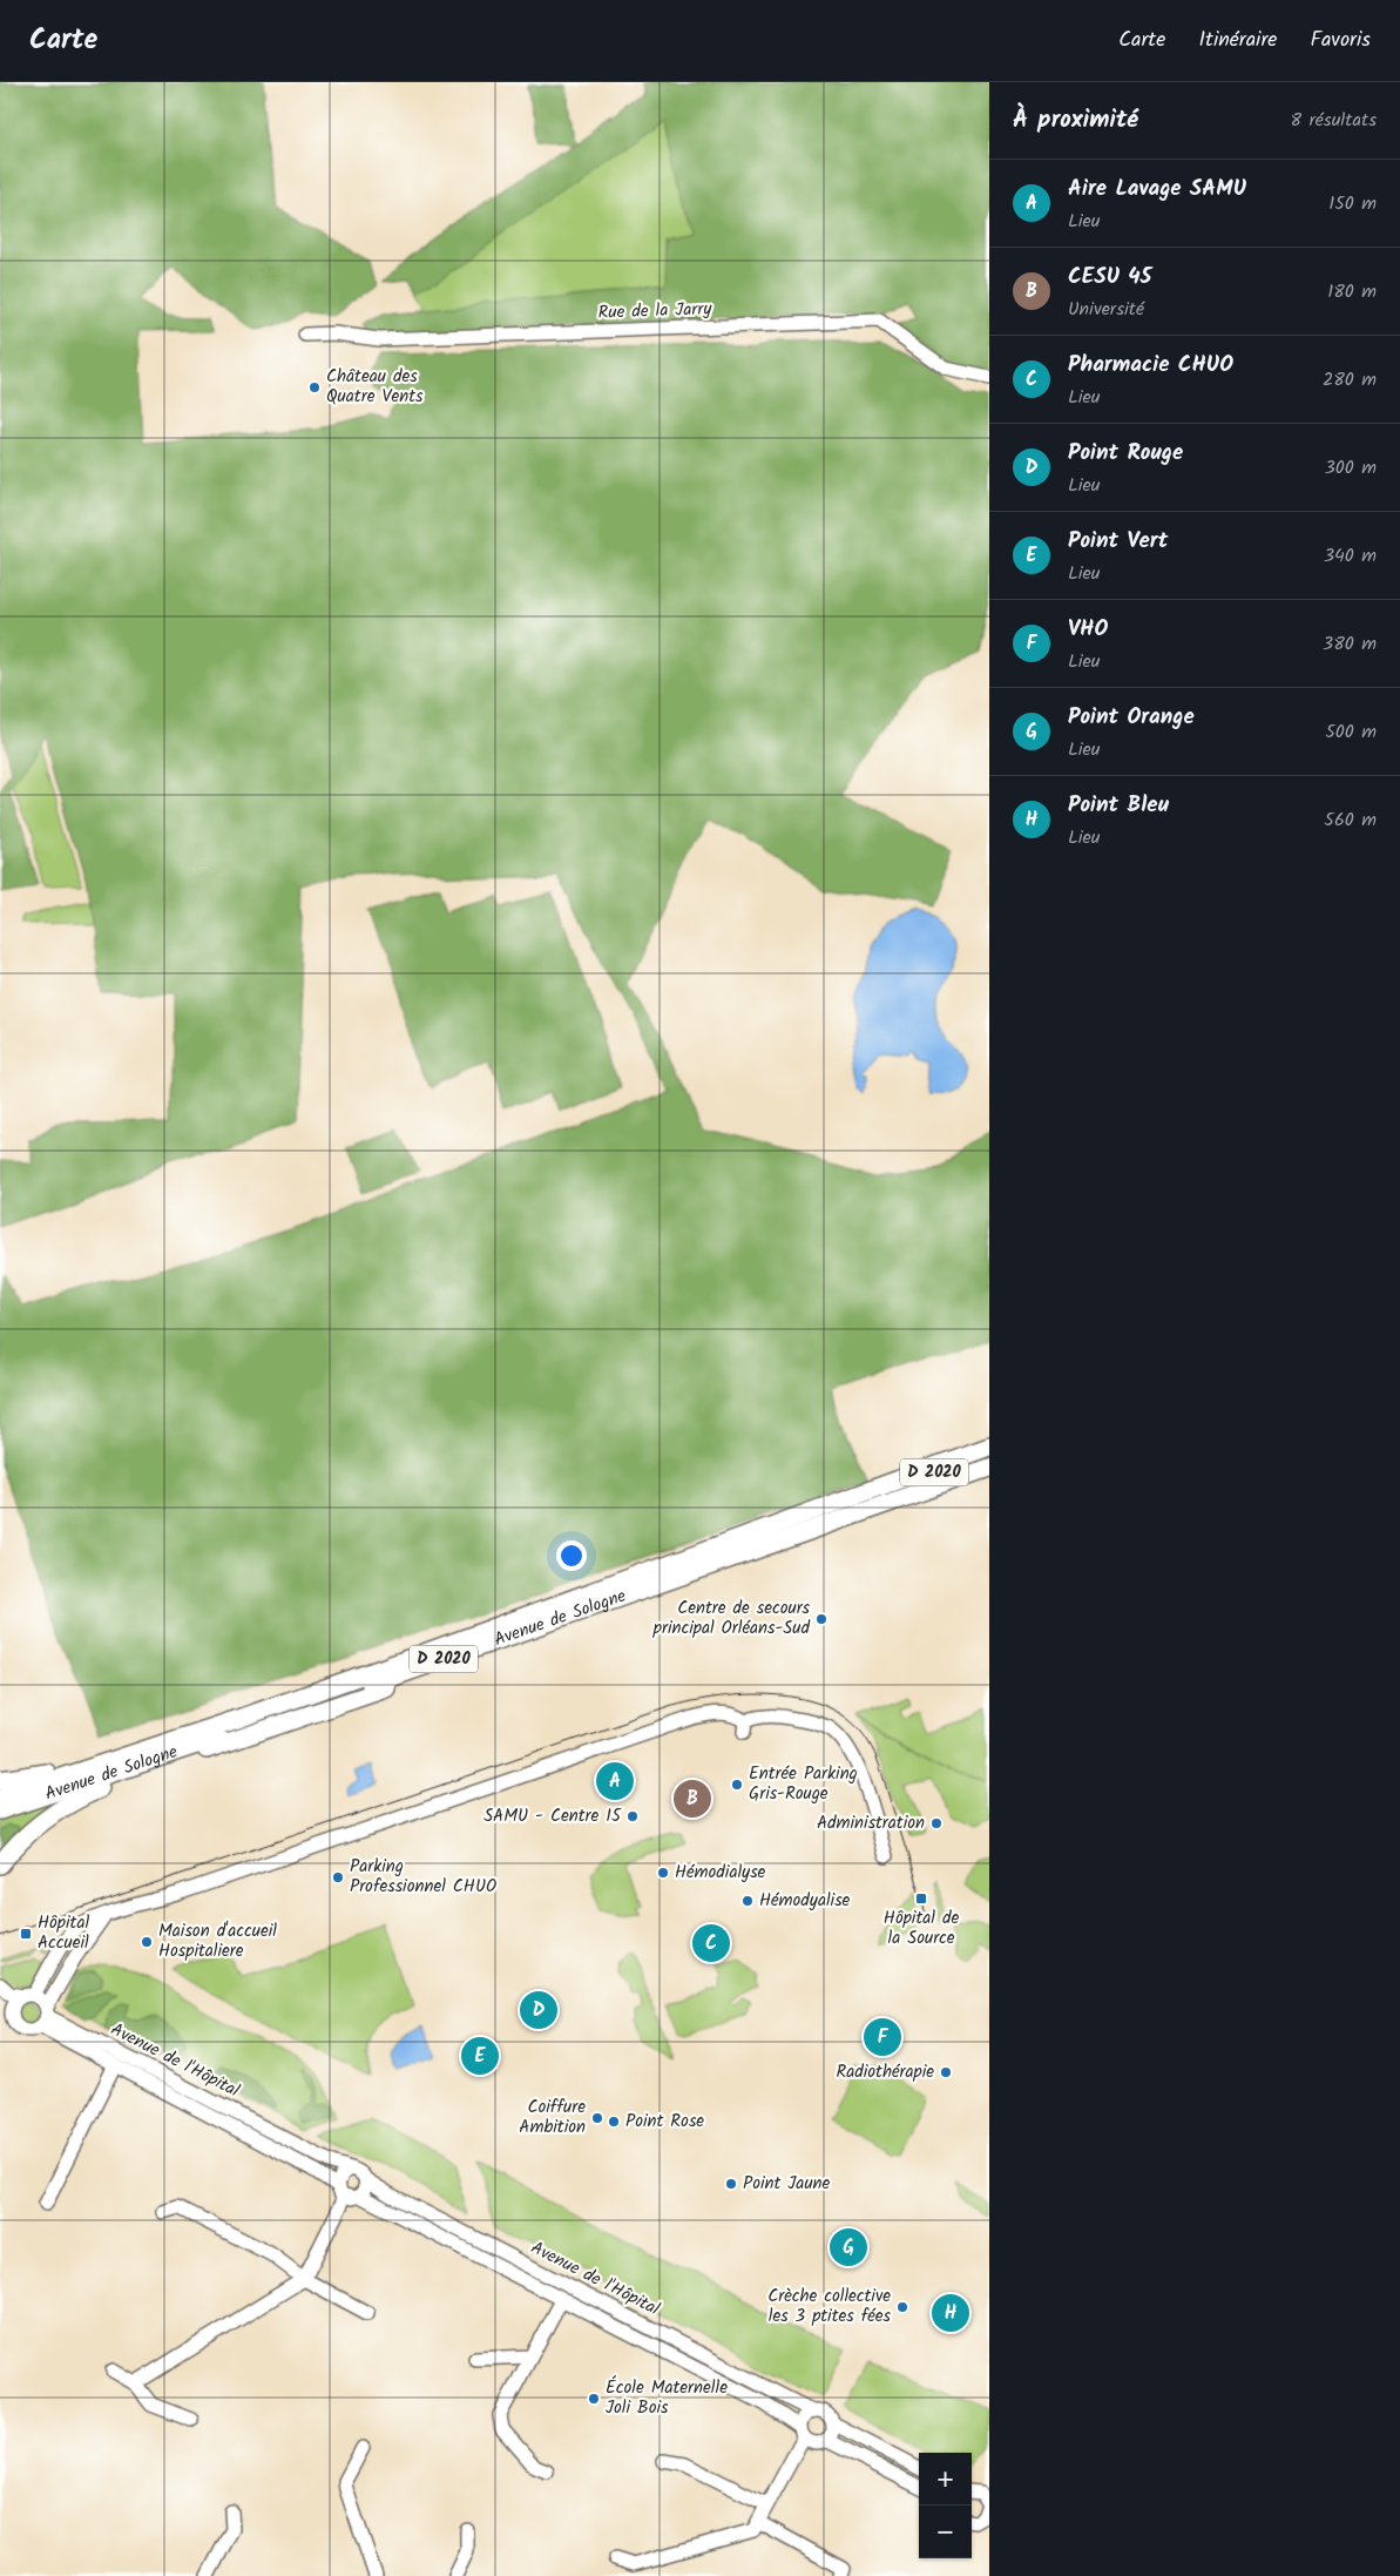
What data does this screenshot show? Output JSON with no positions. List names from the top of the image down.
{
  "streets": {
    "main road": ["D 2020", "Avenue de Sologne"],
    "street": ["Rue de la Jarry", "Avenue de l'Hôpital"]
  },
  "crossings": [
    ["D 2020", "Avenue de Sologne"]
  ],
  "places": {
    "other": [
      "Château des Quatre Vents",
      "Centre de secours principal Orléans-Sud",
      "Entrée Parking Gris-Rouge",
      "SAMU - Centre 15",
      "Administration",
      "Hémodialyse",
      "Parking Professionnel CHUO",
      "Hémodyalise",
      "Maison d'accueil Hospitaliere",
      "Radiothérapie",
      "Coiffure Ambition",
      "Point Rose",
      "Point Jaune",
      "Crèche collective les 3 ptites fées",
      "École Maternelle Joli Bois"
    ],
    "transit": ["Hôpital de la Source", "Hôpital Accueil"]
  },
  "page": {
    "header": "Carte",
    "nav": ["Carte", "Itinéraire", "Favoris"],
    "heading": ["À proximité", "8 résultats"],
    "list": [
      {
        "mark": "A",
        "name": "Aire Lavage SAMU",
        "note": "Lieu",
        "value": "150 m"
      },
      {
        "mark": "B",
        "name": "CESU 45",
        "note": "Université",
        "value": "180 m"
      },
      {
        "mark": "C",
        "name": "Pharmacie CHUO",
        "note": "Lieu",
        "value": "280 m"
      },
      {
        "mark": "D",
        "name": "Point Rouge",
        "note": "Lieu",
        "value": "300 m"
      },
      {
        "mark": "E",
        "name": "Point Vert",
        "note": "Lieu",
        "value": "340 m"
      },
      {
        "mark": "F",
        "name": "VHO",
        "note": "Lieu",
        "value": "380 m"
      },
      {
        "mark": "G",
        "name": "Point Orange",
        "note": "Lieu",
        "value": "500 m"
      },
      {
        "mark": "H",
        "name": "Point Bleu",
        "note": "Lieu",
        "value": "560 m"
      }
    ],
    "pins": [
      "A",
      "B",
      "C",
      "D",
      "F",
      "E",
      "G",
      "H"
    ],
    "map_buttons": ["+", "−"]
  }
}
